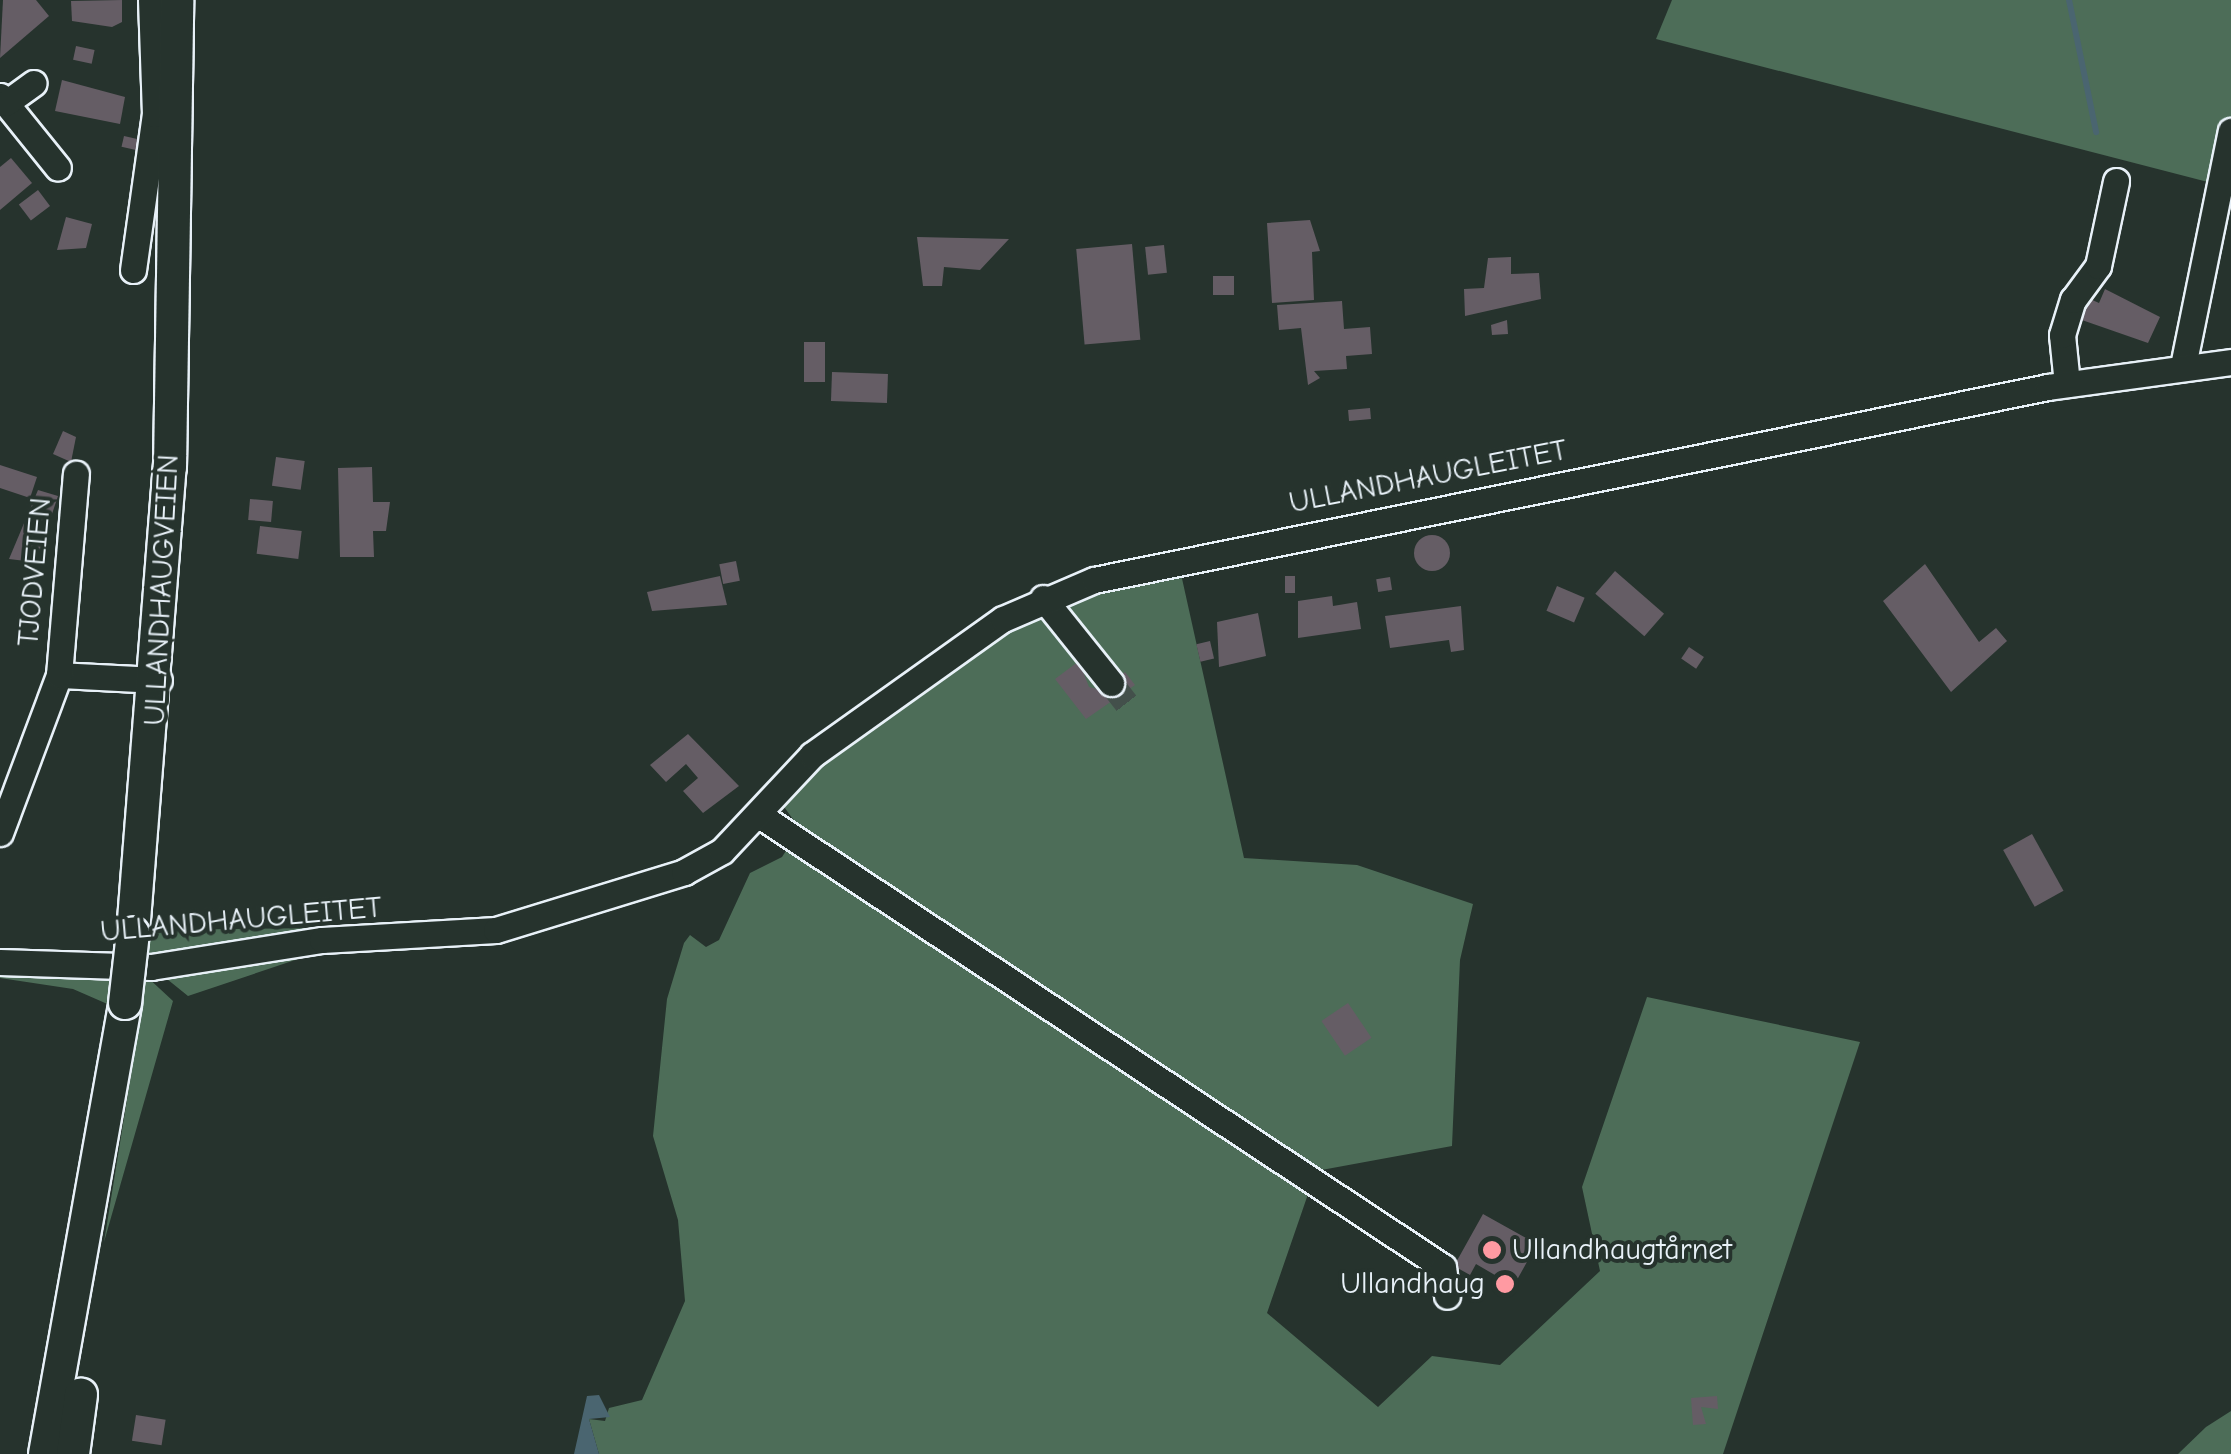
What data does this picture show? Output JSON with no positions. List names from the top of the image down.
{
  "streets": {
    "main road": ["ULLANDHAUGVEIEN"],
    "street": ["ULLANDHAUGLEITET", "TJODVEIEN"]
  },
  "crossings": [
    ["TJODVEIEN", "ULLANDHAUGVEIEN"]
  ],
  "places": ["Ullandhaugtårnet", "Ullandhaug"]
}
